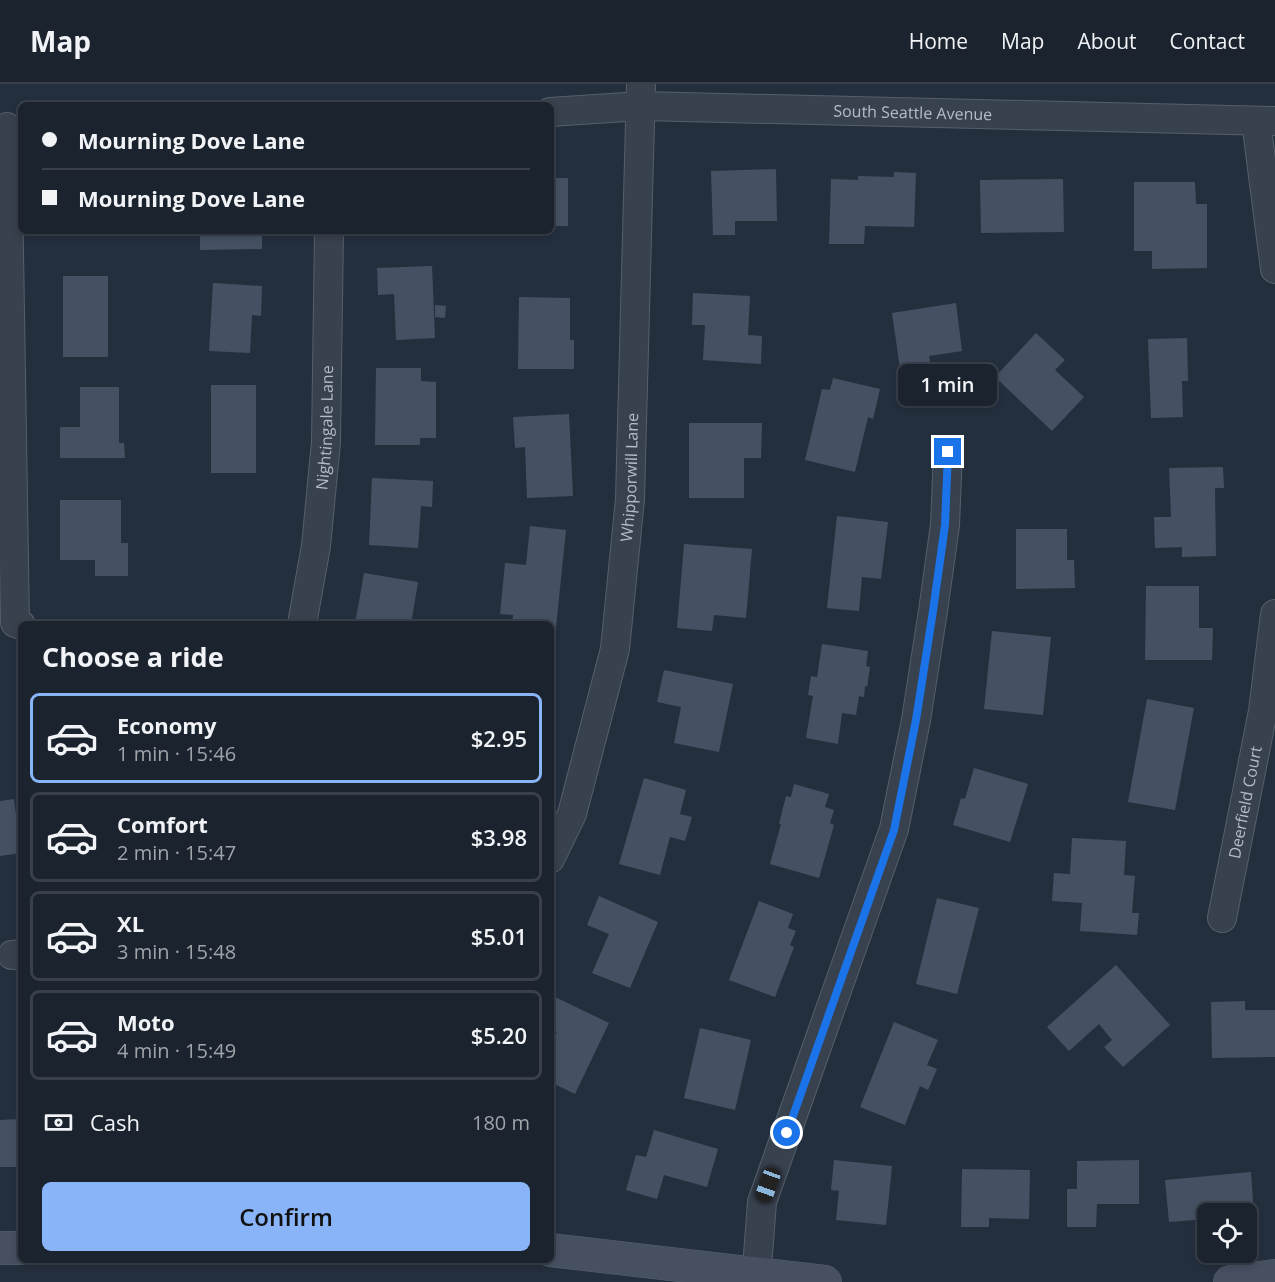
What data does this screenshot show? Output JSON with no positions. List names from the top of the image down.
{
  "streets": {
    "street": [
      "South Seattle Avenue",
      "Nightingale Lane",
      "Whipporwill Lane",
      "Deerfield Court"
    ]
  },
  "crossings": [
    ["South Seattle Avenue", "Whipporwill Lane"]
  ],
  "page": {
    "header": "Map",
    "nav": [
      "Home",
      "Map",
      "About",
      "Contact"
    ],
    "banner": ["Mourning Dove Lane", "Mourning Dove Lane"],
    "bubble": "1 min",
    "heading": "Choose a ride",
    "list": [
      {
        "name": "Economy",
        "note": "1 min · 15:46",
        "value": "$2.95"
      },
      {
        "name": "Comfort",
        "note": "2 min · 15:47",
        "value": "$3.98"
      },
      {
        "name": "XL",
        "note": "3 min · 15:48",
        "value": "$5.01"
      },
      {
        "name": "Moto",
        "note": "4 min · 15:49",
        "value": "$5.20"
      }
    ],
    "pay": ["Cash", "180 m"],
    "buttons": "Confirm"
  }
}
